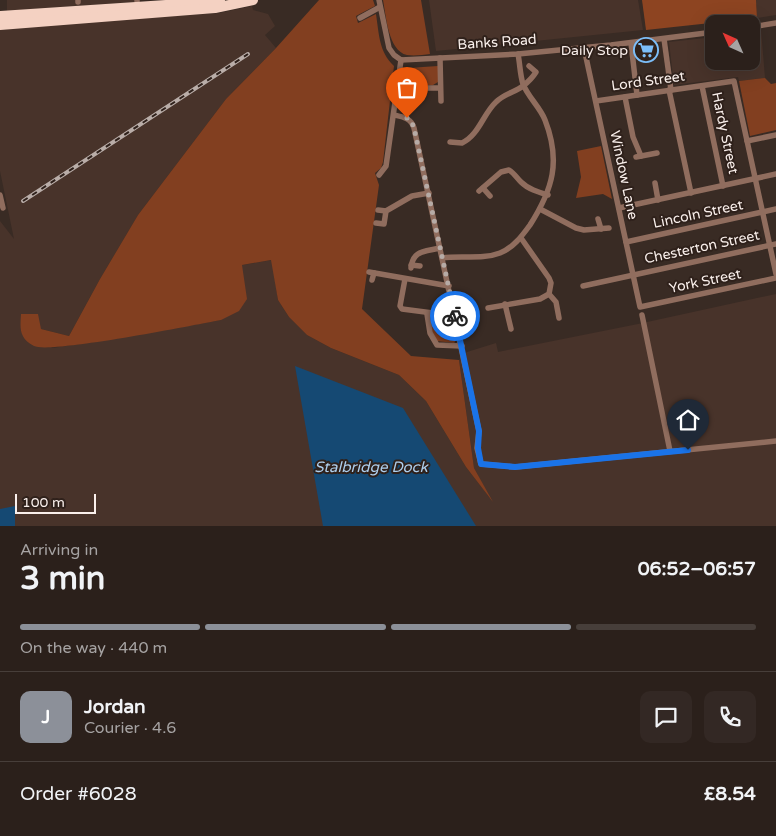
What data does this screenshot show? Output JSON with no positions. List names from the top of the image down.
{
  "streets": {
    "street": [
      "Banks Road",
      "Lord Street",
      "Hardy Street",
      "Window Lane",
      "Lincoln Street",
      "Chesterton Street",
      "York Street"
    ]
  },
  "crossings": [
    ["Banks Road", "Window Lane"],
    ["Lord Street", "Hardy Street"],
    ["Lord Street", "Window Lane"],
    ["Window Lane", "Lincoln Street"],
    ["Window Lane", "Chesterton Street"],
    ["Window Lane", "York Street"]
  ],
  "water": ["Stalbridge Dock"],
  "places": {
    "supermarket": ["Daily Stop"]
  },
  "scale_bar": "100 m",
  "north": "top left",
  "page": {
    "scale": "100 m",
    "heading": ["3 min", "Arriving in", "06:52–06:57"],
    "panel": [
      "Jordan",
      "Courier · 4.6",
      "Order #6028",
      "£8.54"
    ],
    "bar": "On the way · 440 m",
    "round": "J"
  }
}
